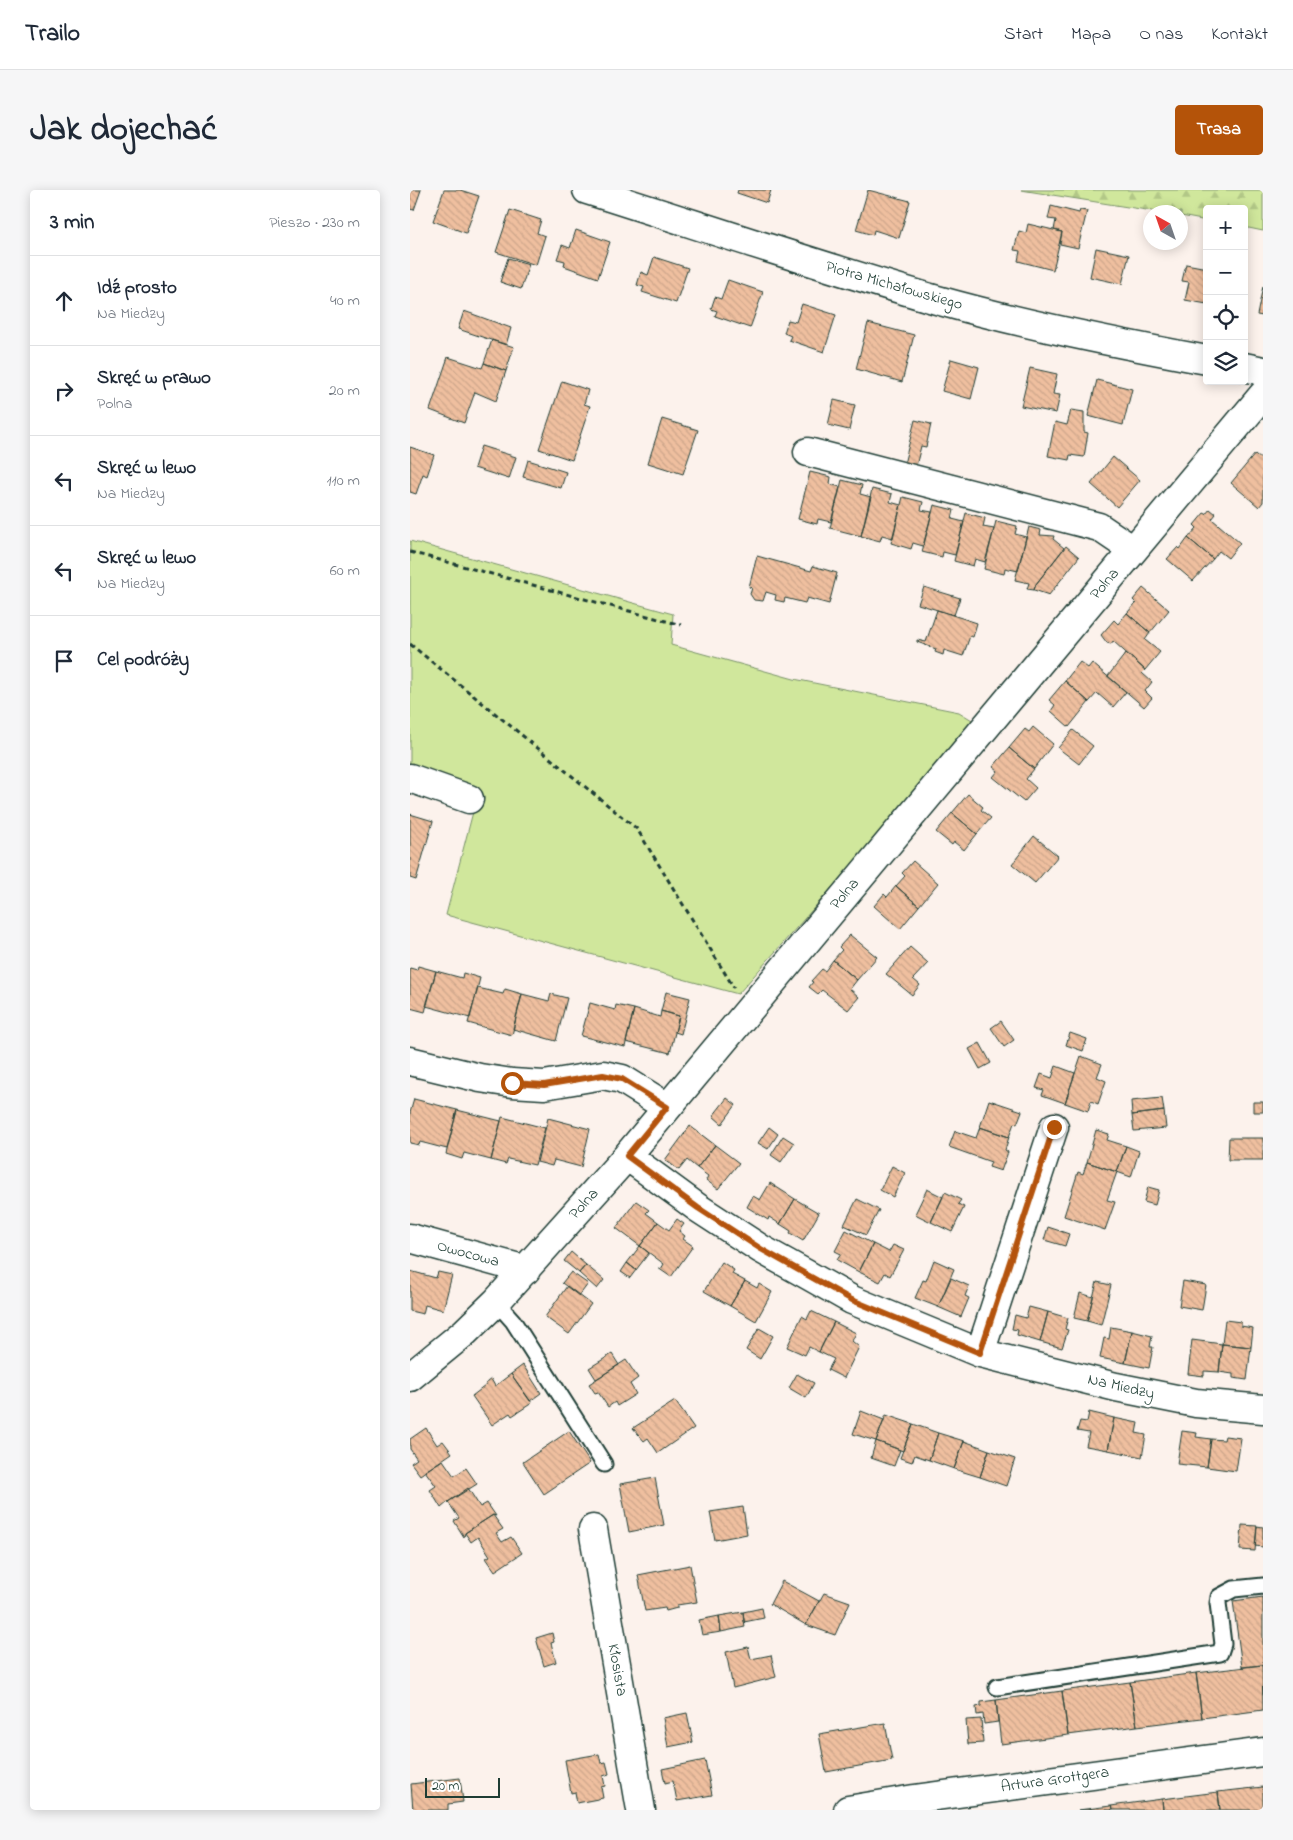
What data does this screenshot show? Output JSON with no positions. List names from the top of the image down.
{
  "streets": {
    "street": [
      "Piotra Michałowskiego",
      "Polna",
      "Owocowa",
      "Na Miedzy",
      "Kłosista",
      "Artura Grottgera"
    ]
  },
  "crossings": [
    ["Polna", "Owocowa"],
    ["Polna", "Na Miedzy"]
  ],
  "scale_bar": "20 m",
  "north": "top left",
  "page": {
    "header": "Trailo",
    "nav": [
      "Start",
      "Mapa",
      "O nas",
      "Kontakt"
    ],
    "title": "Jak dojechać",
    "buttons": "Trasa",
    "heading": ["3 min", "Pieszo · 230 m"],
    "map_buttons": ["+", "−"],
    "list": [
      ["Idź prosto", "Na Miedzy", "40 m"],
      ["Skręć w prawo", "Polna", "20 m"],
      ["Skręć w lewo", "Na Miedzy", "110 m"],
      ["Skręć w lewo", "Na Miedzy", "60 m"],
      "Cel podróży"
    ],
    "scale": "20 m"
  }
}
